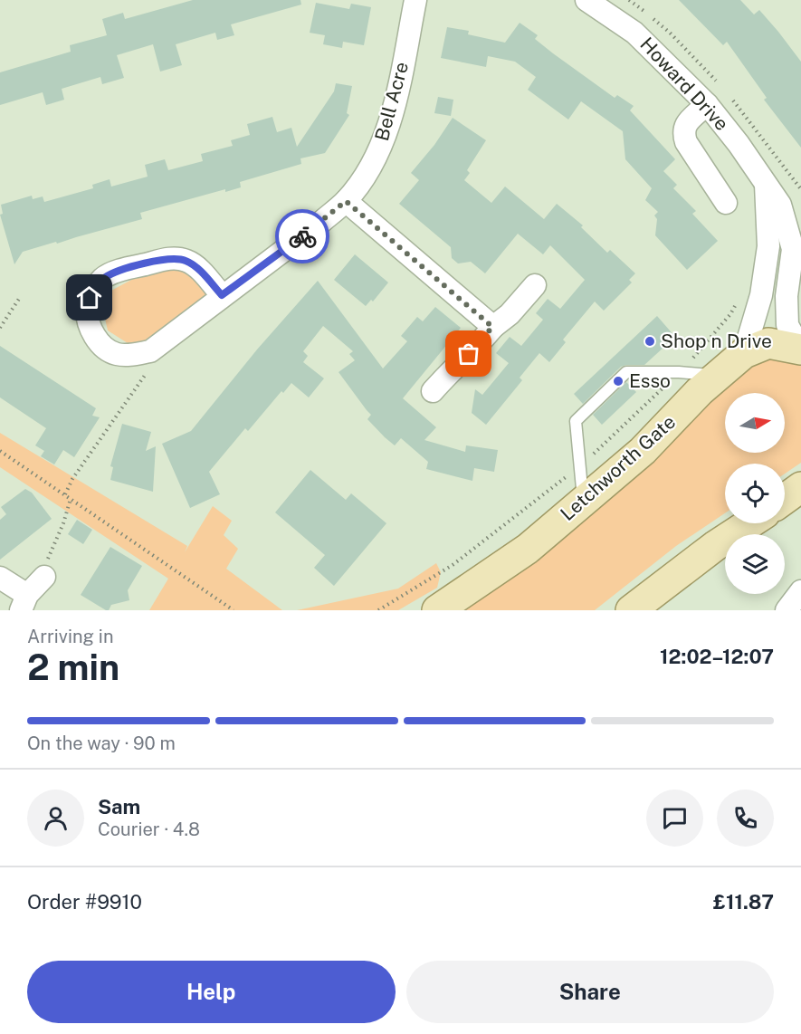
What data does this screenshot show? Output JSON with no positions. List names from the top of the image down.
{
  "streets": {
    "main road": ["Letchworth Gate"],
    "street": ["Howard Drive", "Bell Acre"]
  },
  "crossings": [
    ["Howard Drive", "Letchworth Gate"]
  ],
  "places": ["Shop n Drive", "Esso"],
  "north": "right",
  "page": {
    "heading": ["2 min", "Arriving in", "12:02–12:07"],
    "panel": [
      "Sam",
      "Courier · 4.8",
      "Order #9910",
      "£11.87"
    ],
    "bar": "On the way · 90 m",
    "buttons": ["Help", "Share"]
  }
}
